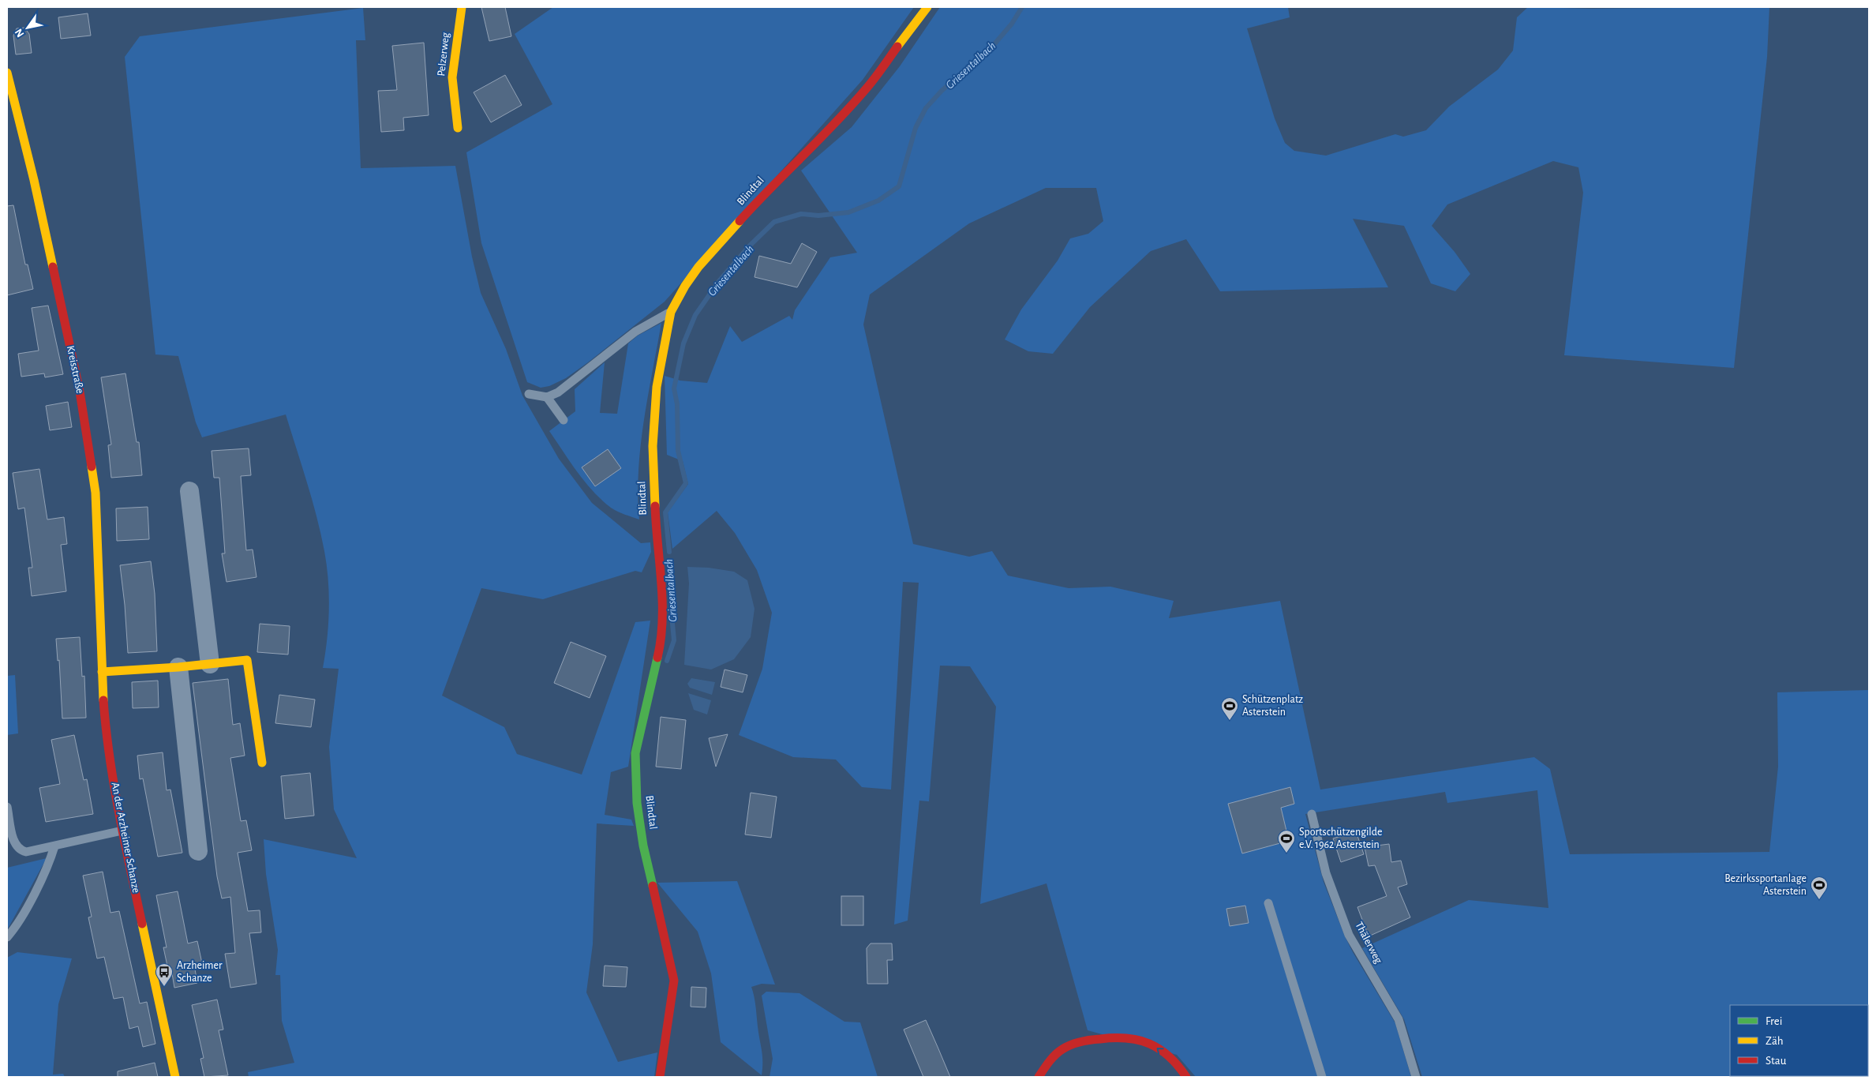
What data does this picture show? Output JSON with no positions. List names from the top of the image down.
{
  "streets": {
    "street": [
      "Pelzerweg",
      "Blindtal",
      "Kreisstraße",
      "An der Arzheimer Schanze"
    ],
    "lane": ["Thälerweg"]
  },
  "crossings": [
    ["Kreisstraße", "An der Arzheimer Schanze"]
  ],
  "water": ["Griesentalbach"],
  "places": {
    "sports": ["Schützenplatz Asterstein", "Sportschützengilde e.V. 1962 Asterstein", "Bezirkssportanlage Asterstein"],
    "bus stop": ["Arzheimer Schanze"]
  },
  "legend": ["Frei", "Zäh", "Stau"],
  "north": "bottom left"
}
